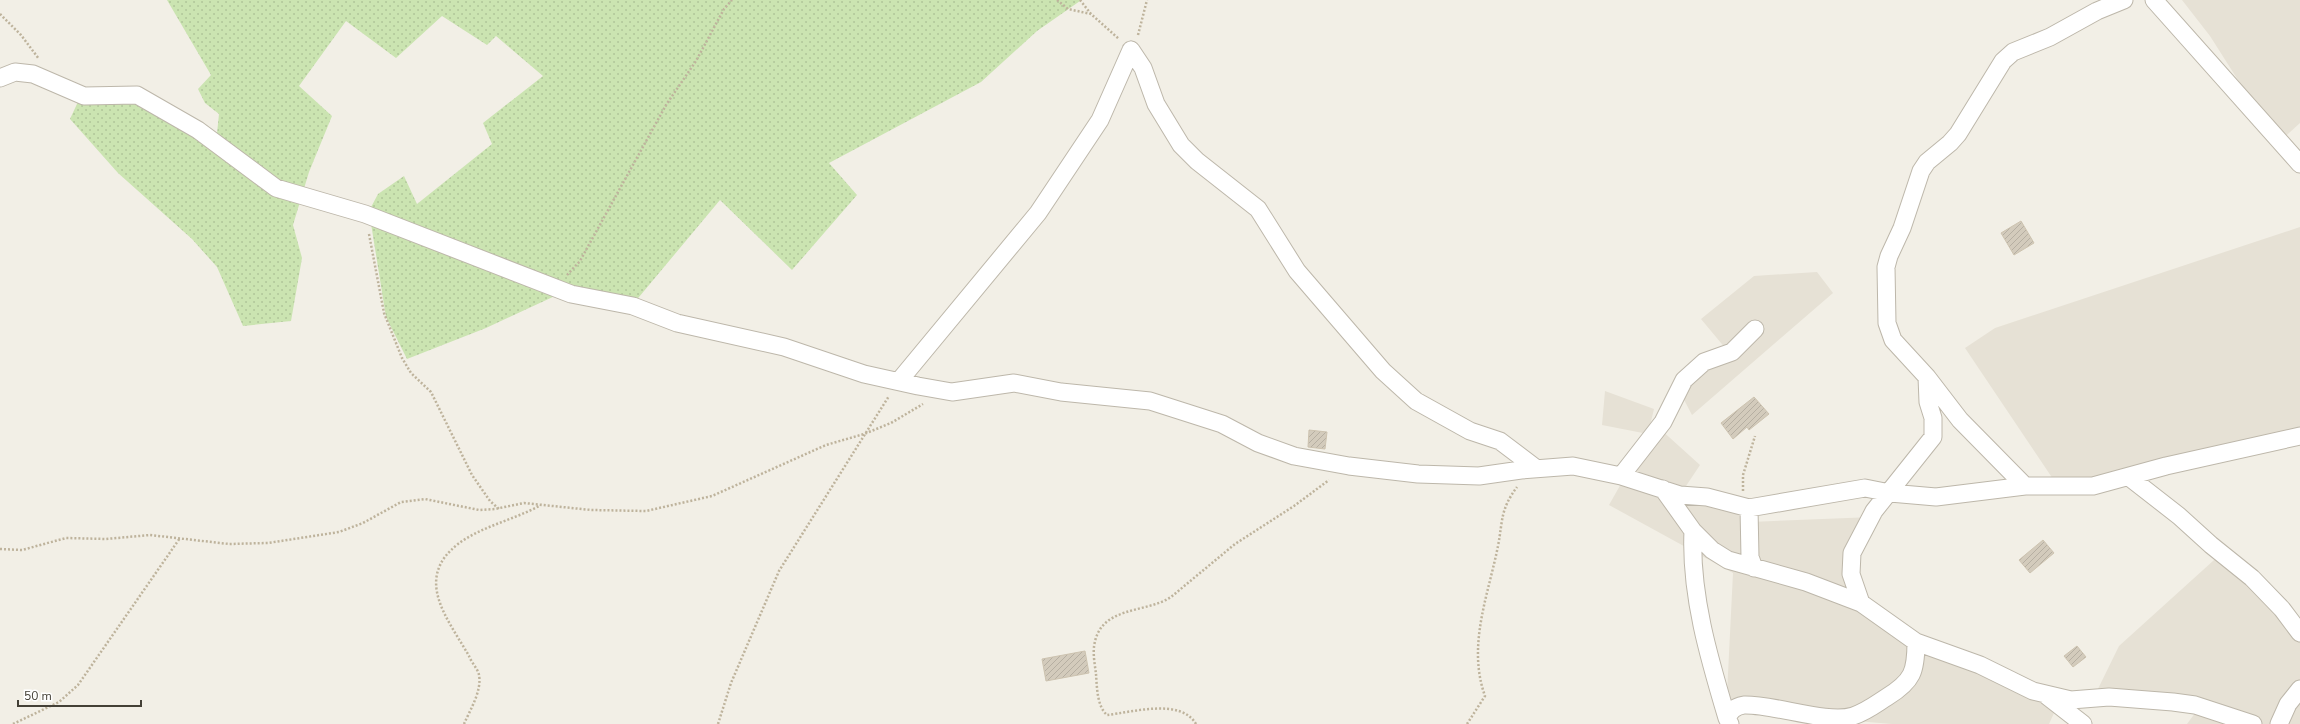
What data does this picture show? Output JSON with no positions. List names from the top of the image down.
{
  "scale_bar": "50 m"
}
